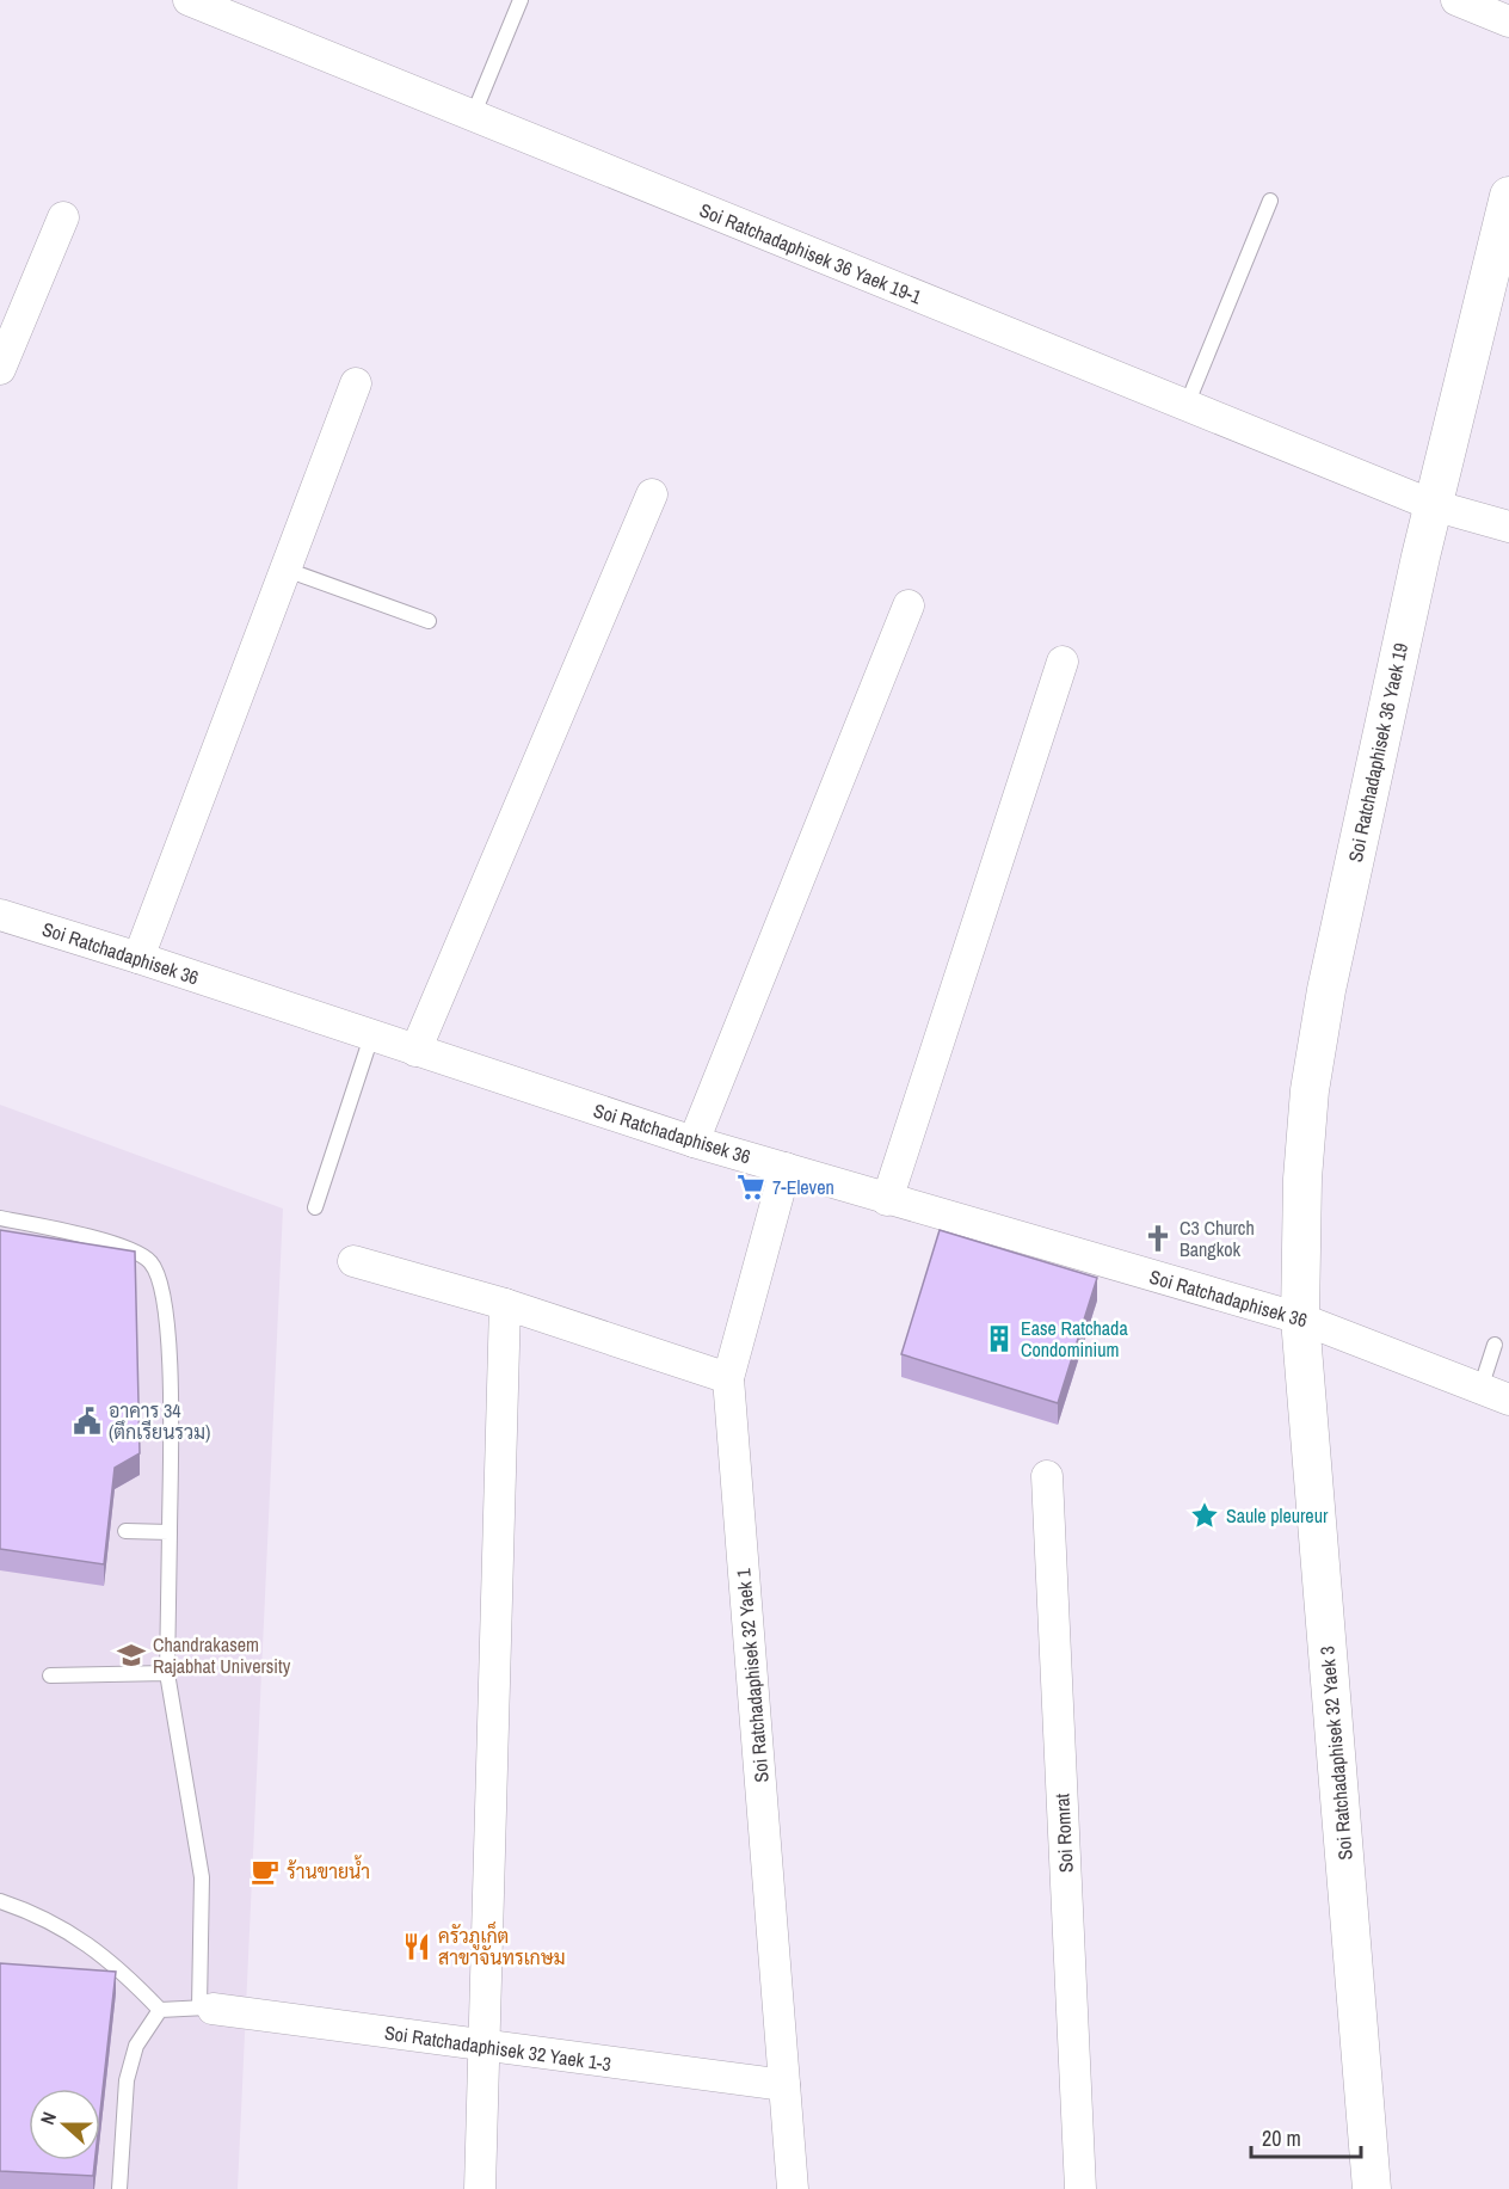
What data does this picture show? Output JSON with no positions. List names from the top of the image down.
{
  "streets": {
    "street": [
      "Soi Ratchadaphisek 36 Yaek 19-1",
      "Soi Ratchadaphisek 36 Yaek 19",
      "Soi Ratchadaphisek 36",
      "Soi Ratchadaphisek 32 Yaek 1",
      "Soi Ratchadaphisek 32 Yaek 3",
      "Soi Romrat",
      "Soi Ratchadaphisek 32 Yaek 1-3"
    ]
  },
  "crossings": [
    ["Soi Ratchadaphisek 36 Yaek 19-1", "Soi Ratchadaphisek 36 Yaek 19"],
    ["Soi Ratchadaphisek 36 Yaek 19", "Soi Ratchadaphisek 36"],
    ["Soi Ratchadaphisek 36 Yaek 19", "Soi Ratchadaphisek 32 Yaek 3"],
    ["Soi Ratchadaphisek 36", "Soi Ratchadaphisek 32 Yaek 1"],
    ["Soi Ratchadaphisek 36", "Soi Ratchadaphisek 32 Yaek 3"],
    ["Soi Ratchadaphisek 32 Yaek 1", "Soi Ratchadaphisek 32 Yaek 1-3"]
  ],
  "places": {
    "supermarket": ["7-Eleven"],
    "church": ["C3 Church Bangkok"],
    "building": ["Ease Ratchada Condominium"],
    "public building": ["อาคาร 34 (ตึกเรียนรวม)"],
    "place": ["Saule pleureur"],
    "school or university": ["Chandrakasem Rajabhat University"],
    "cafe": ["ร้านขายน้ำ"],
    "restaurant": ["ครัวภูเก็ต สาขาจันทรเกษม"]
  },
  "scale_bar": "20 m",
  "north": "left"
}
